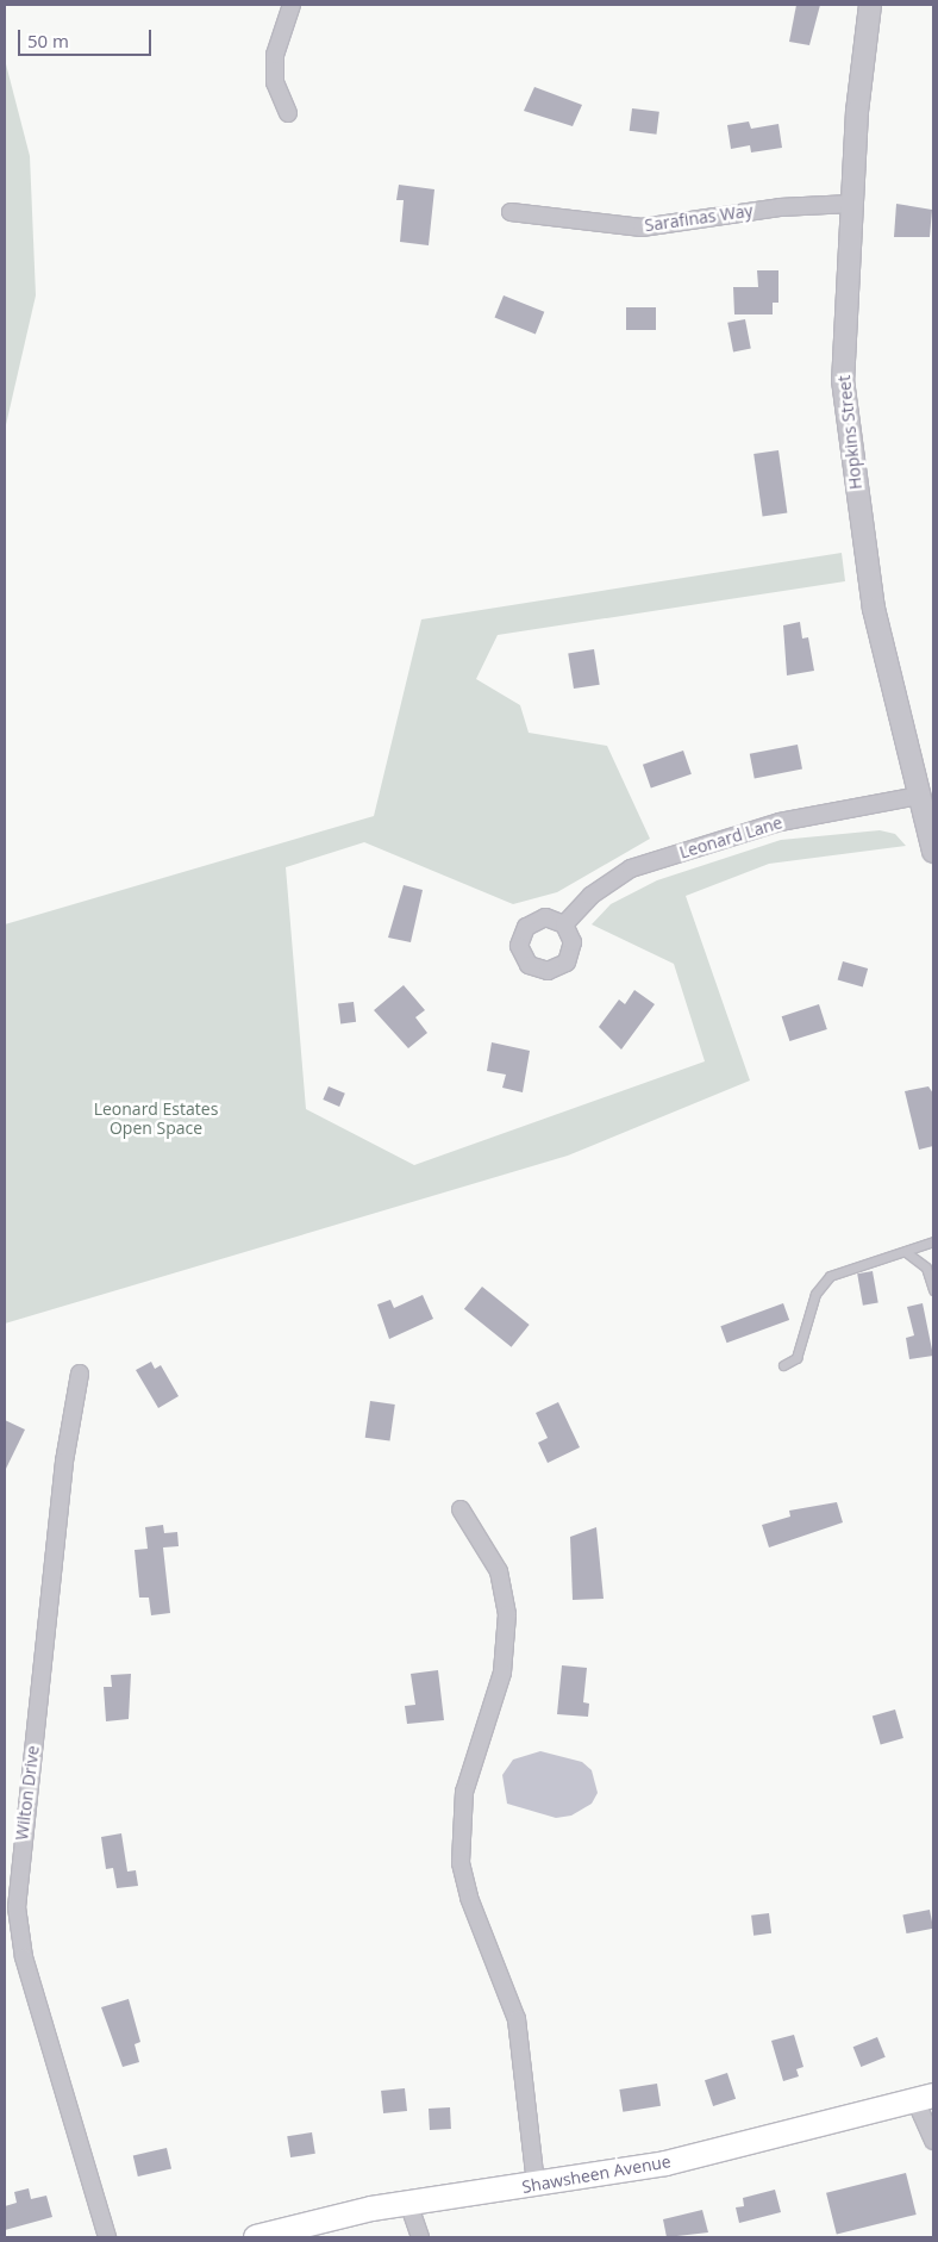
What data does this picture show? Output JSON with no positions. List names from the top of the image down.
{
  "streets": {
    "main road": ["Shawsheen Avenue"],
    "street": [
      "Sarafinas Way",
      "Hopkins Street",
      "Leonard Lane",
      "Wilton Drive"
    ]
  },
  "crossings": [
    ["Sarafinas Way", "Hopkins Street"],
    ["Hopkins Street", "Leonard Lane"]
  ],
  "parks": ["Leonard Estates Open Space"],
  "scale_bar": "50 m"
}
